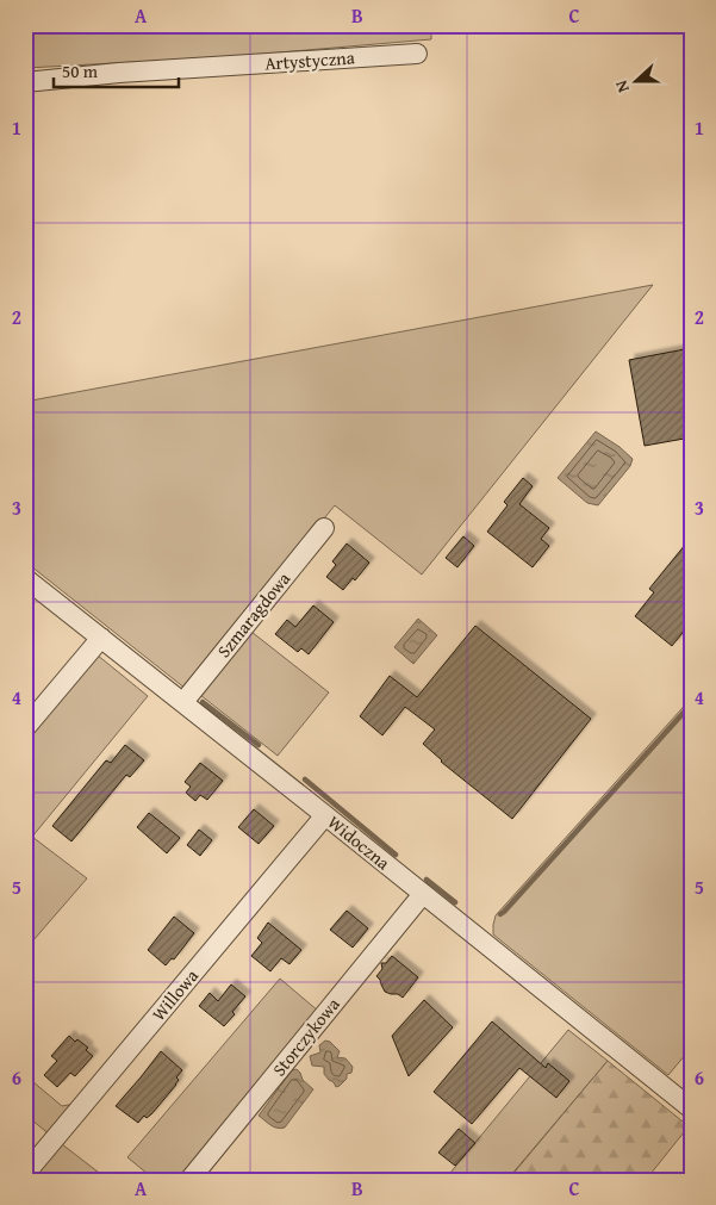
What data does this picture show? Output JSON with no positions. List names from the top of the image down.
{
  "streets": {
    "street": [
      "Artystyczna",
      "Szmaragdowa",
      "Widoczna",
      "Willowa",
      "Storczykowa"
    ]
  },
  "crossings": [
    ["Szmaragdowa", "Widoczna"],
    ["Widoczna", "Willowa"],
    ["Widoczna", "Storczykowa"]
  ],
  "scale_bar": "50 m",
  "north": "left",
  "grid": {
    "columns": ["A", "B", "C"],
    "rows": [
      "1",
      "2",
      "3",
      "4",
      "5",
      "6"
    ]
  }
}
